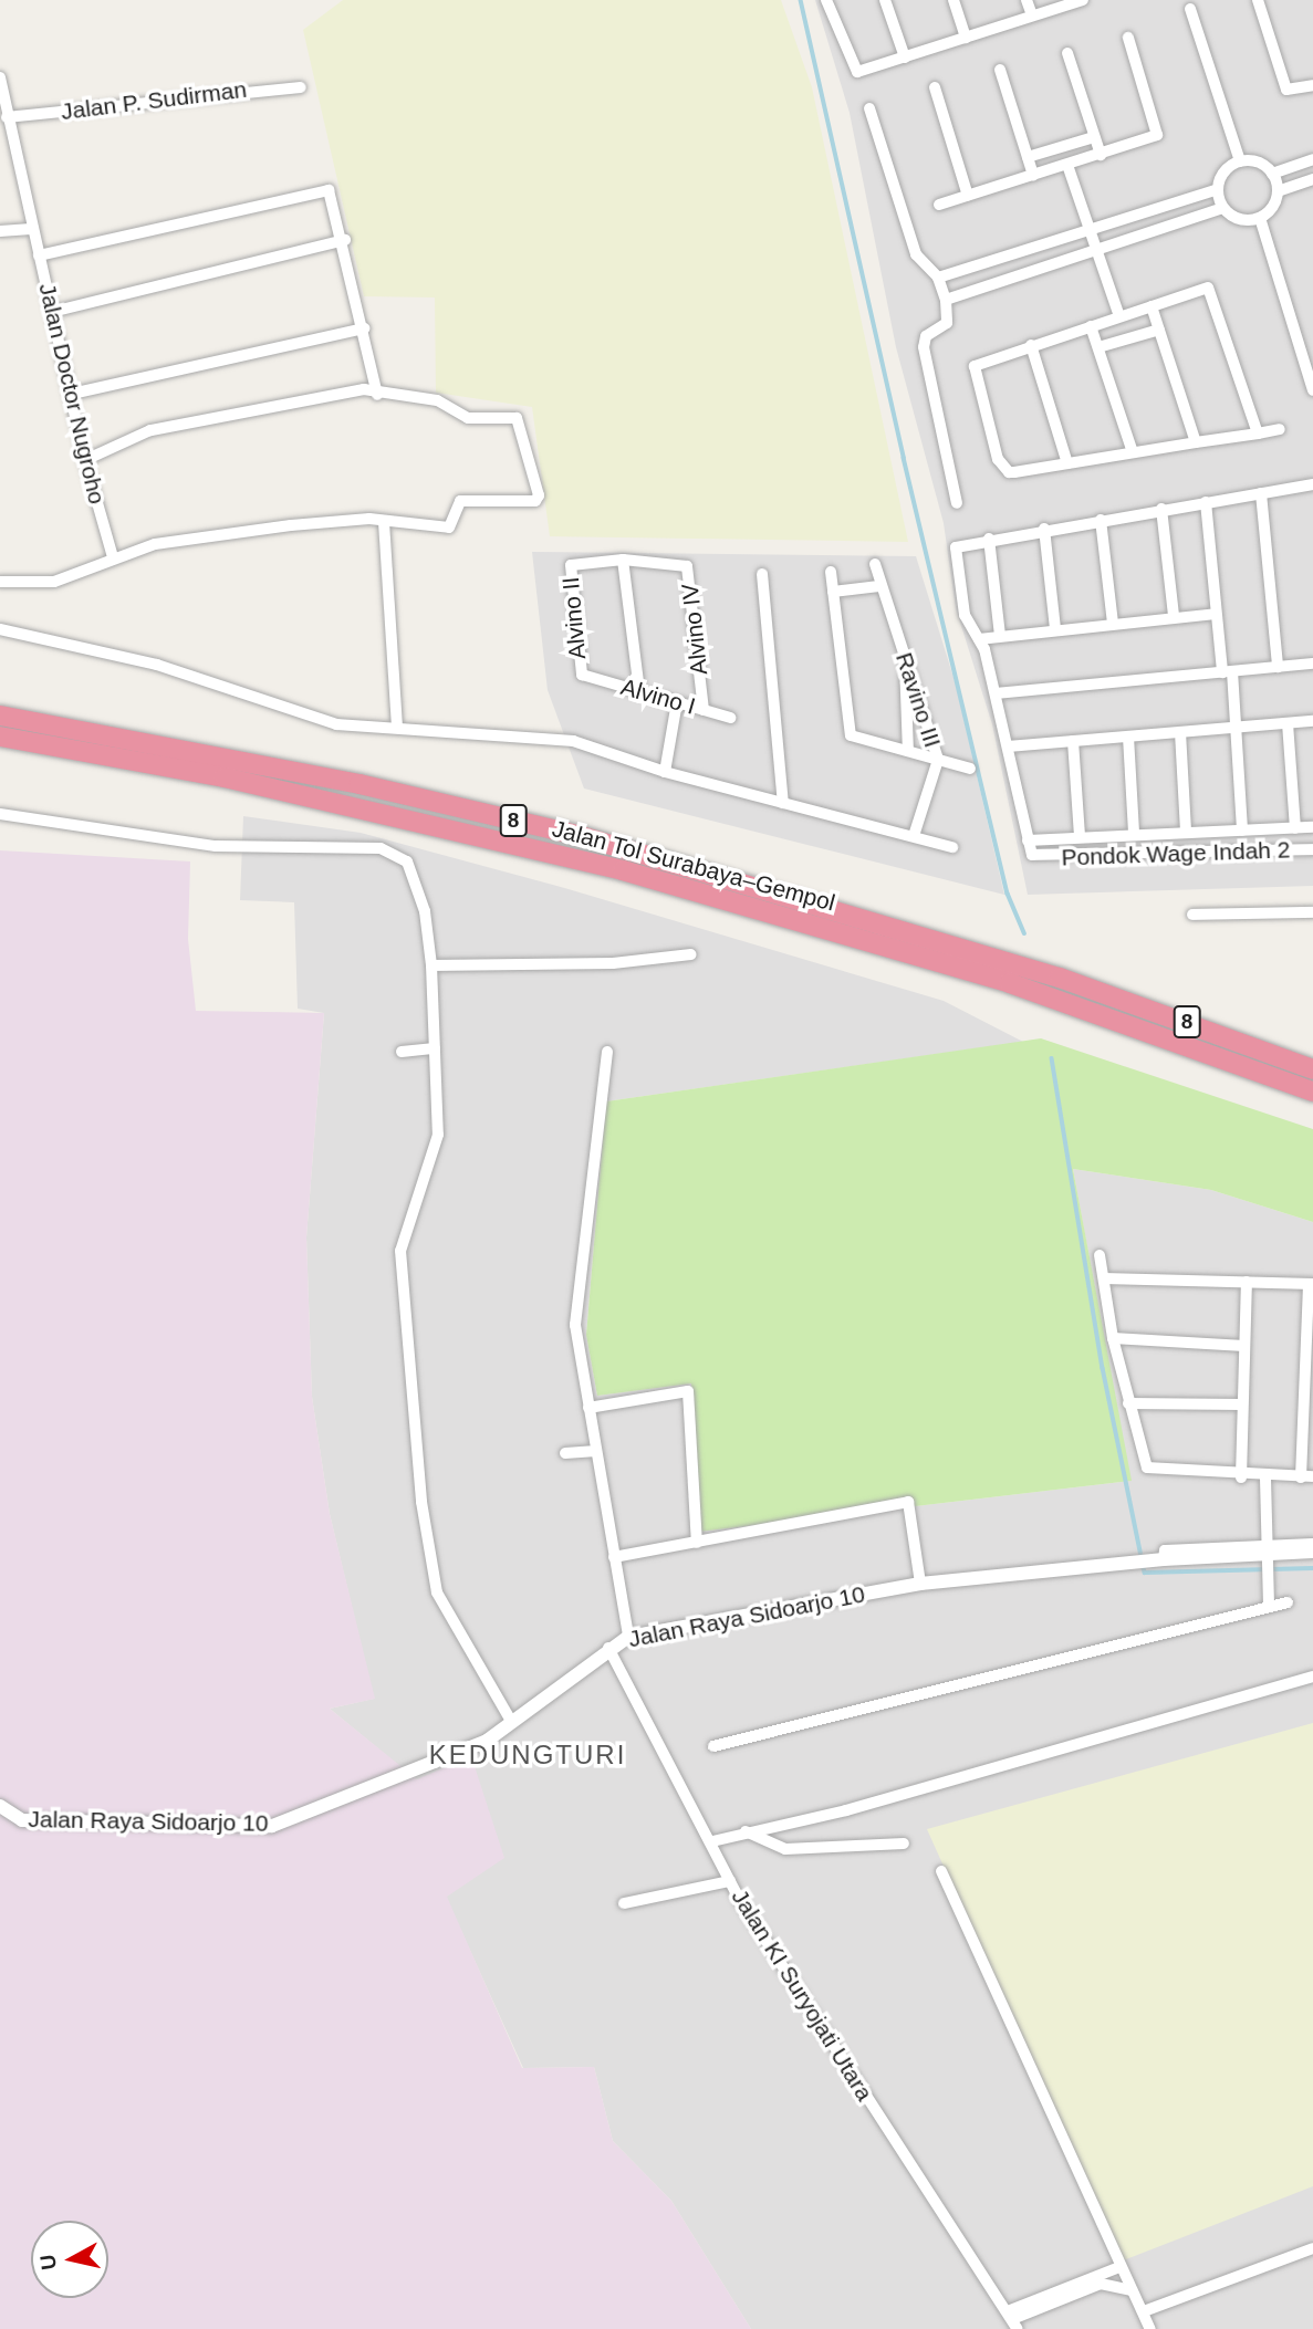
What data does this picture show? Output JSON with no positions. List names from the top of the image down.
{
  "streets": {
    "highway": ["8", "Jalan Tol Surabaya–Gempol"],
    "street": [
      "Jalan P. Sudirman",
      "Jalan Doctor Nugroho",
      "Alvino II",
      "Alvino IV",
      "Alvino I",
      "Ravino III",
      "Pondok Wage Indah 2",
      "Jalan Raya Sidoarjo 10",
      "Jalan KI Suryojati Utara"
    ]
  },
  "crossings": [
    ["Jalan P. Sudirman", "Jalan Doctor Nugroho"],
    ["Alvino II", "Alvino IV"],
    ["Alvino II", "Alvino I"],
    ["Alvino IV", "Alvino I"],
    ["Jalan Raya Sidoarjo 10", "Jalan KI Suryojati Utara"]
  ],
  "districts": ["KEDUNGTURI"],
  "north": "left"
}
